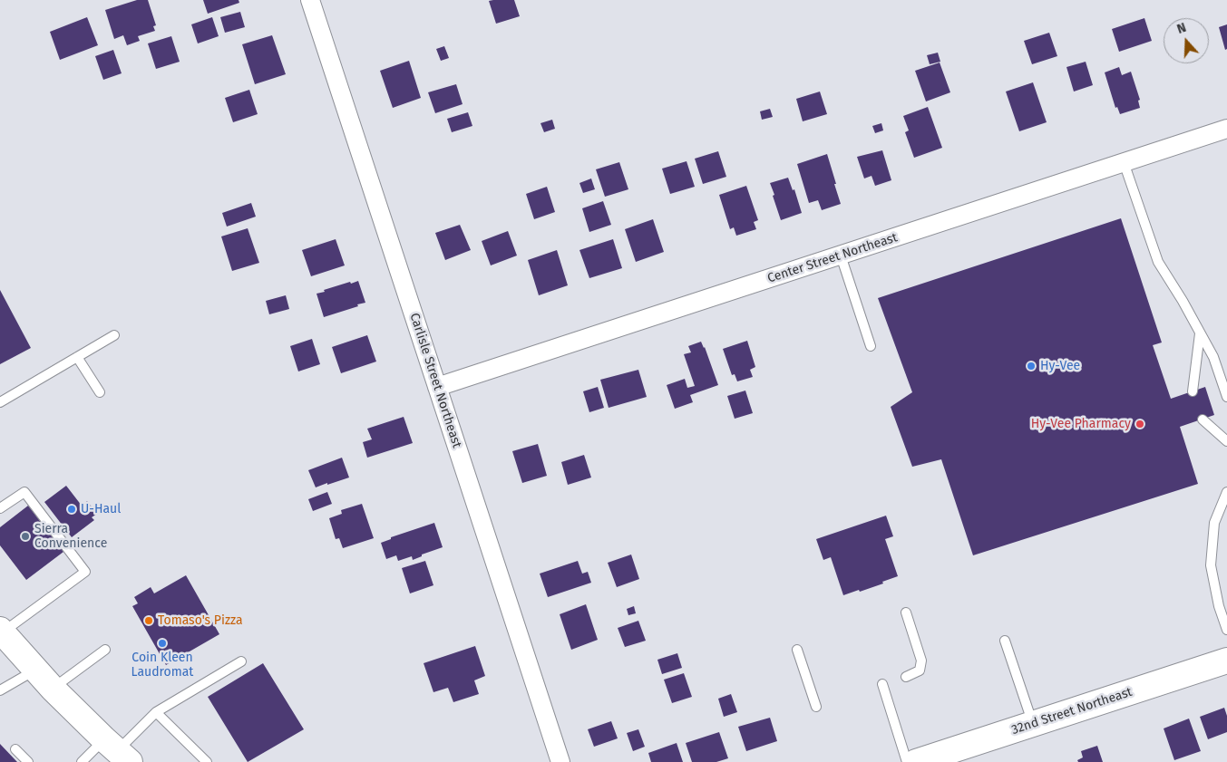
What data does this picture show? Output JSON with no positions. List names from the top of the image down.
{
  "streets": {
    "main road": ["32nd Street Northeast"],
    "street": ["Center Street Northeast", "Carlisle Street Northeast"]
  },
  "crossings": [
    ["Center Street Northeast", "Carlisle Street Northeast"]
  ],
  "places": [
    "Hy-Vee",
    "Hy-Vee Pharmacy",
    "U-Haul",
    "Sierra Convenience",
    "Tomaso's Pizza",
    "Coin Kleen Laudromat"
  ],
  "north": "top"
}
